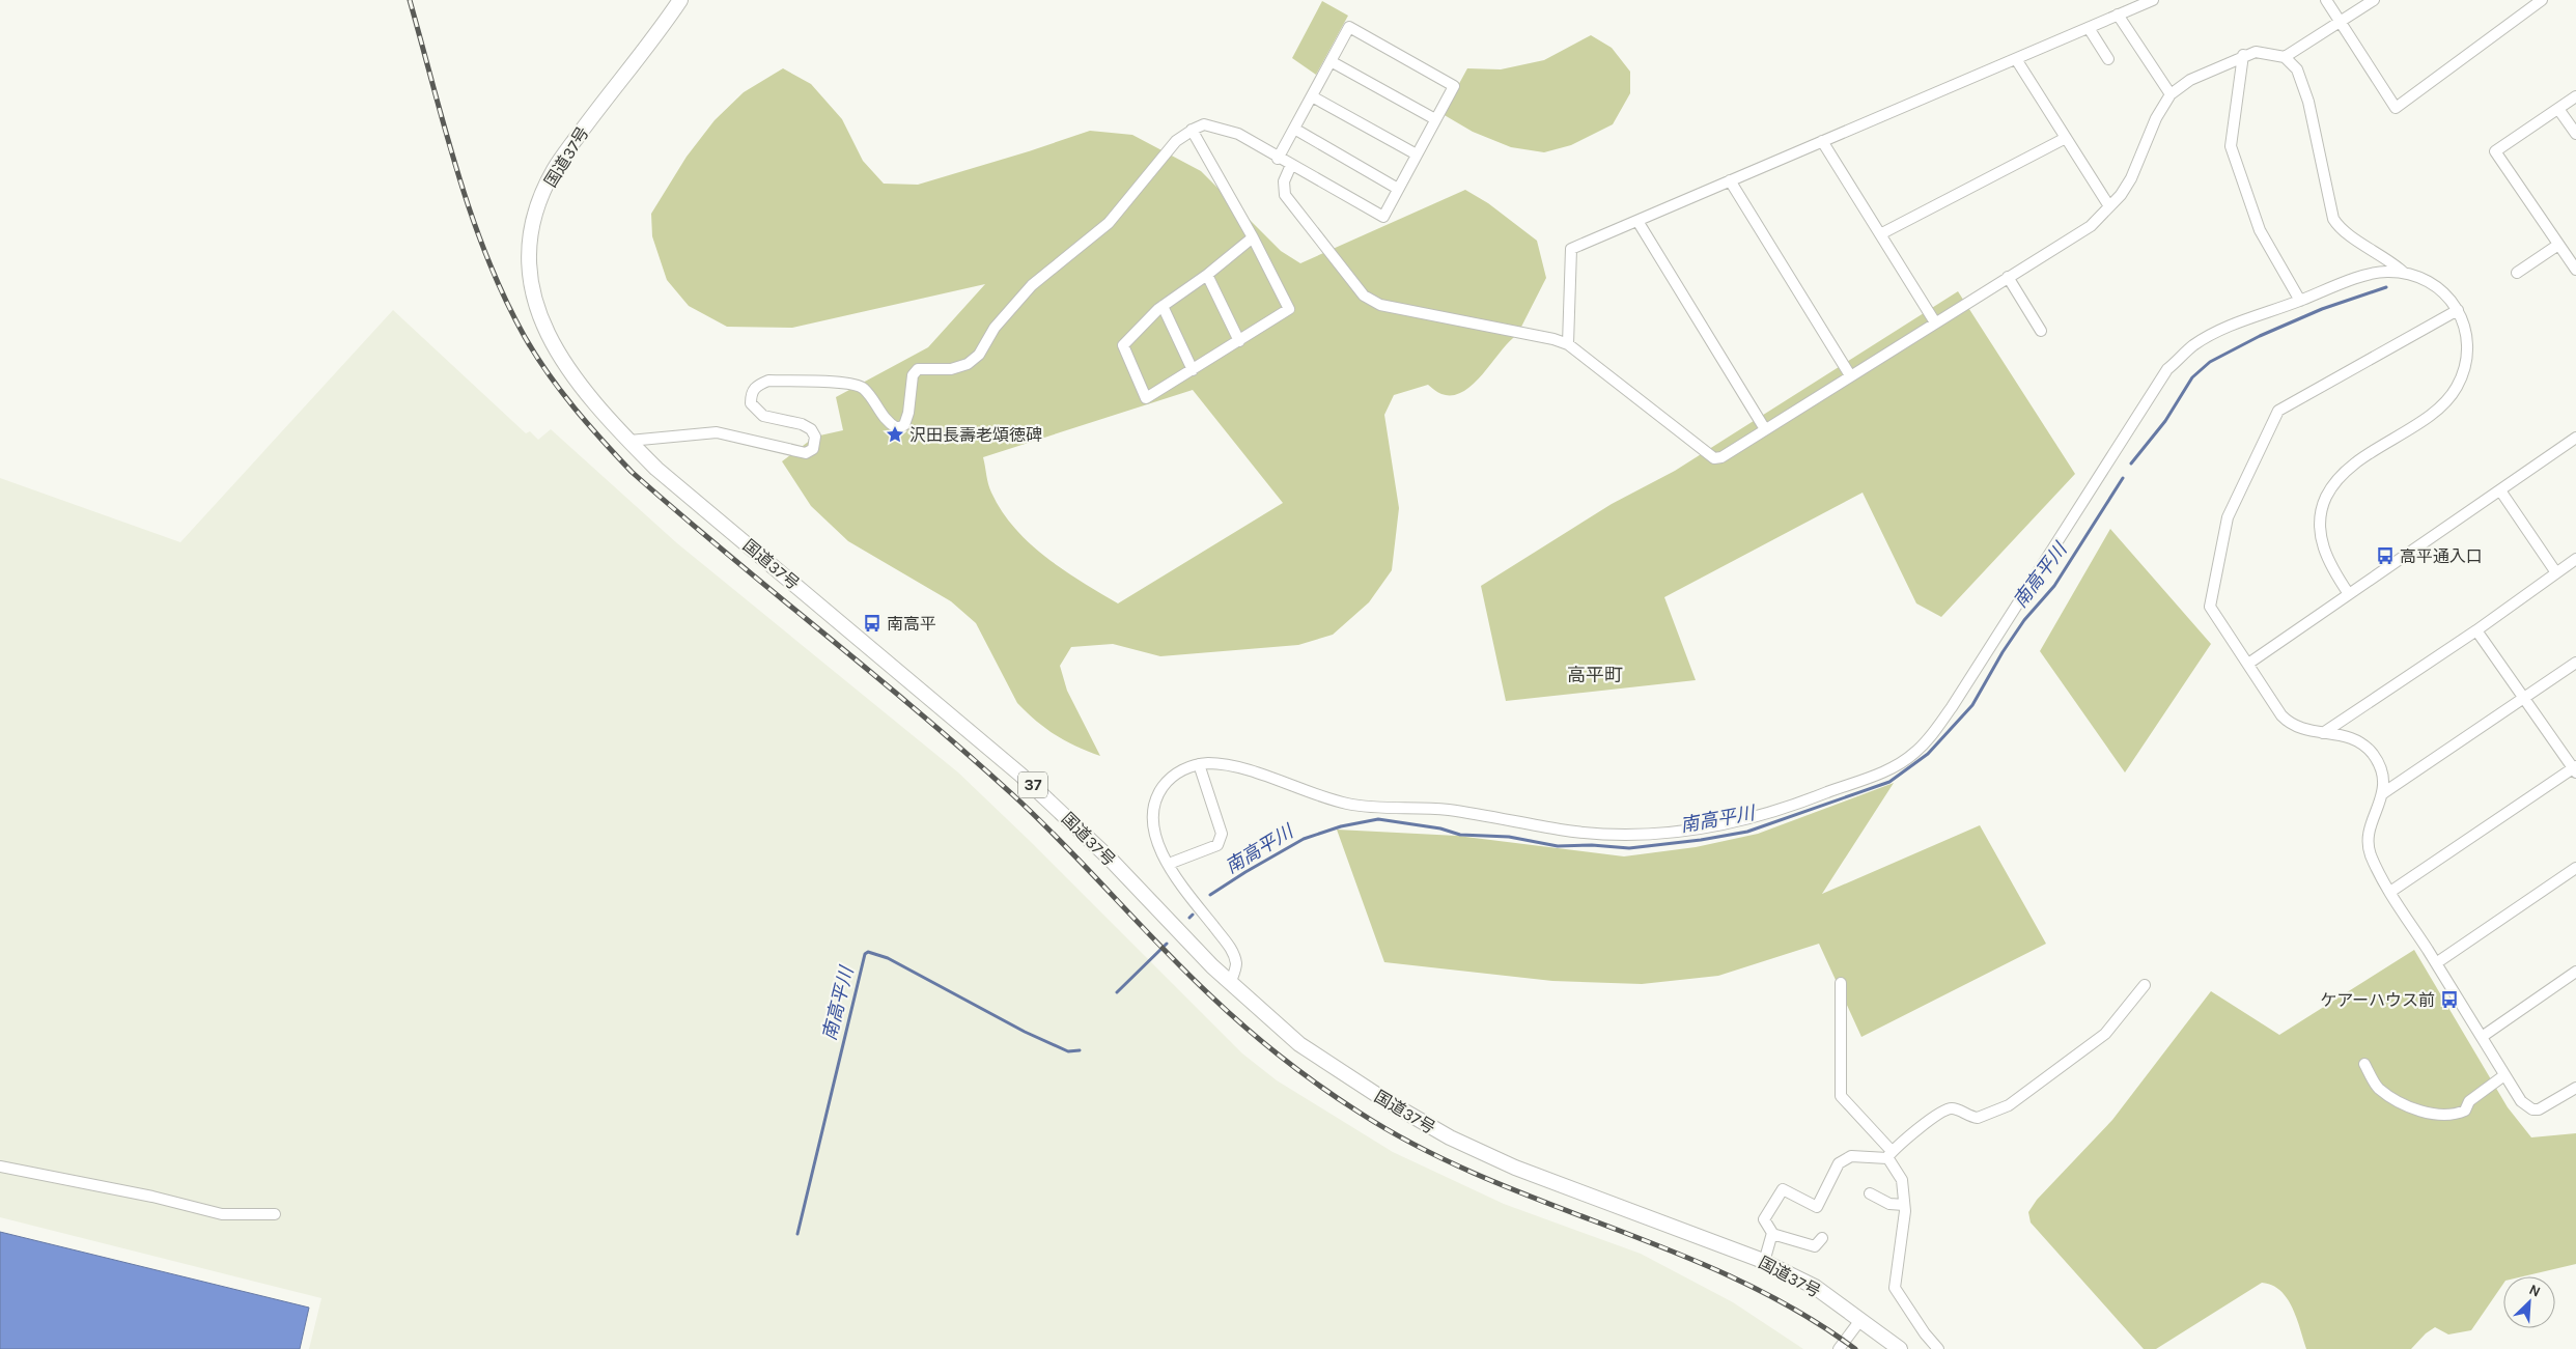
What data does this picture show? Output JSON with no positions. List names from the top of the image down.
{
  "streets": {
    "highway": ["国道37号", "37"]
  },
  "districts": ["高平町"],
  "water": ["南高平川"],
  "places": {
    "place": ["沢田長壽老頌徳碑"],
    "bus stop": ["高平通入口", "南高平", "ケアーハウス前"]
  },
  "north": "top right"
}
